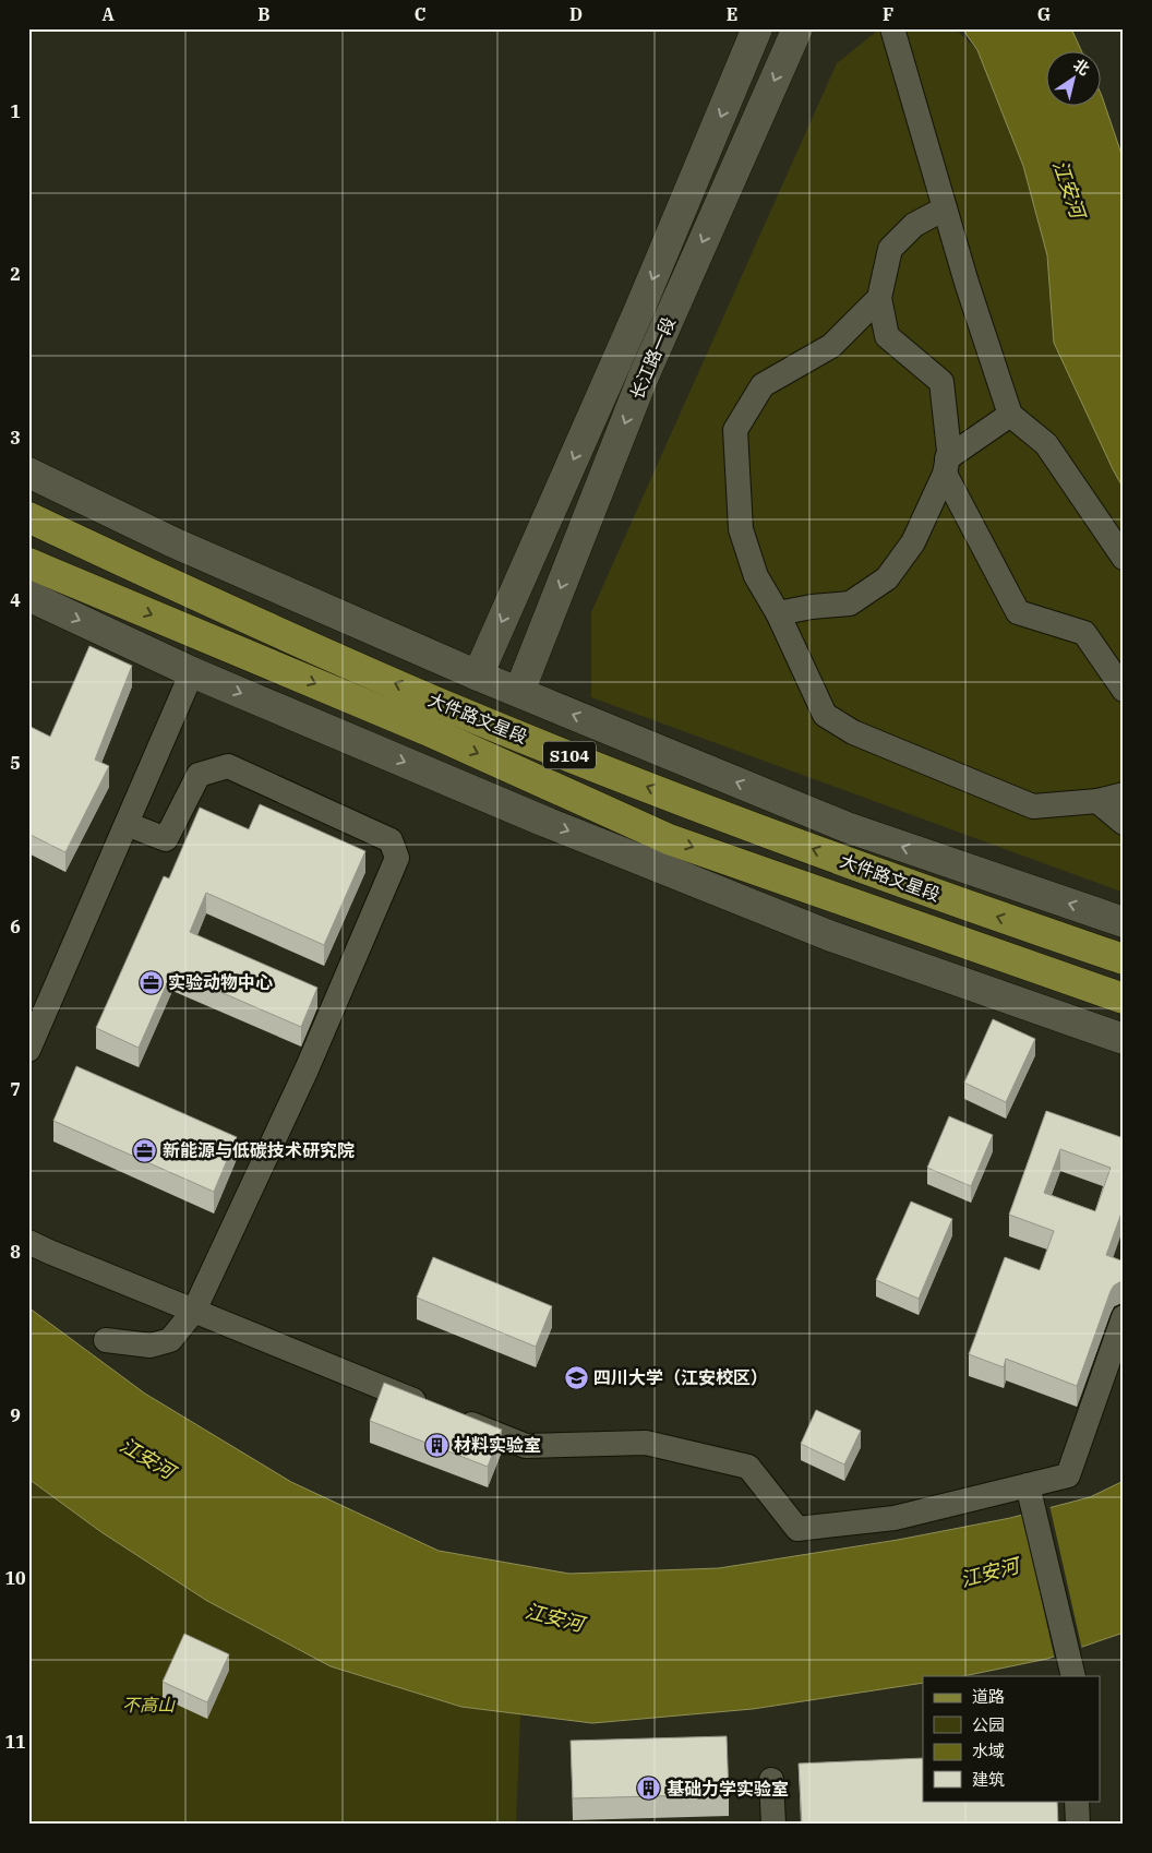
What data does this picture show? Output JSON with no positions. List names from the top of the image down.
{
  "streets": {
    "main road": ["大件路文星段", "S104"],
    "street": ["长江路一段"]
  },
  "one_way": ["长江路一段"],
  "water": ["江安河"],
  "parks": ["不高山"],
  "places": {
    "office": ["实验动物中心", "新能源与低碳技术研究院"],
    "school or university": ["四川大学（江安校区）"],
    "building": ["材料实验室", "基础力学实验室"]
  },
  "legend": [
    "道路",
    "公园",
    "水域",
    "建筑"
  ],
  "north": "top right",
  "grid": {
    "columns": [
      "A",
      "B",
      "C",
      "D",
      "E",
      "F",
      "G"
    ],
    "rows": [
      "1",
      "2",
      "3",
      "4",
      "5",
      "6",
      "7",
      "8",
      "9",
      "10",
      "11"
    ]
  }
}
